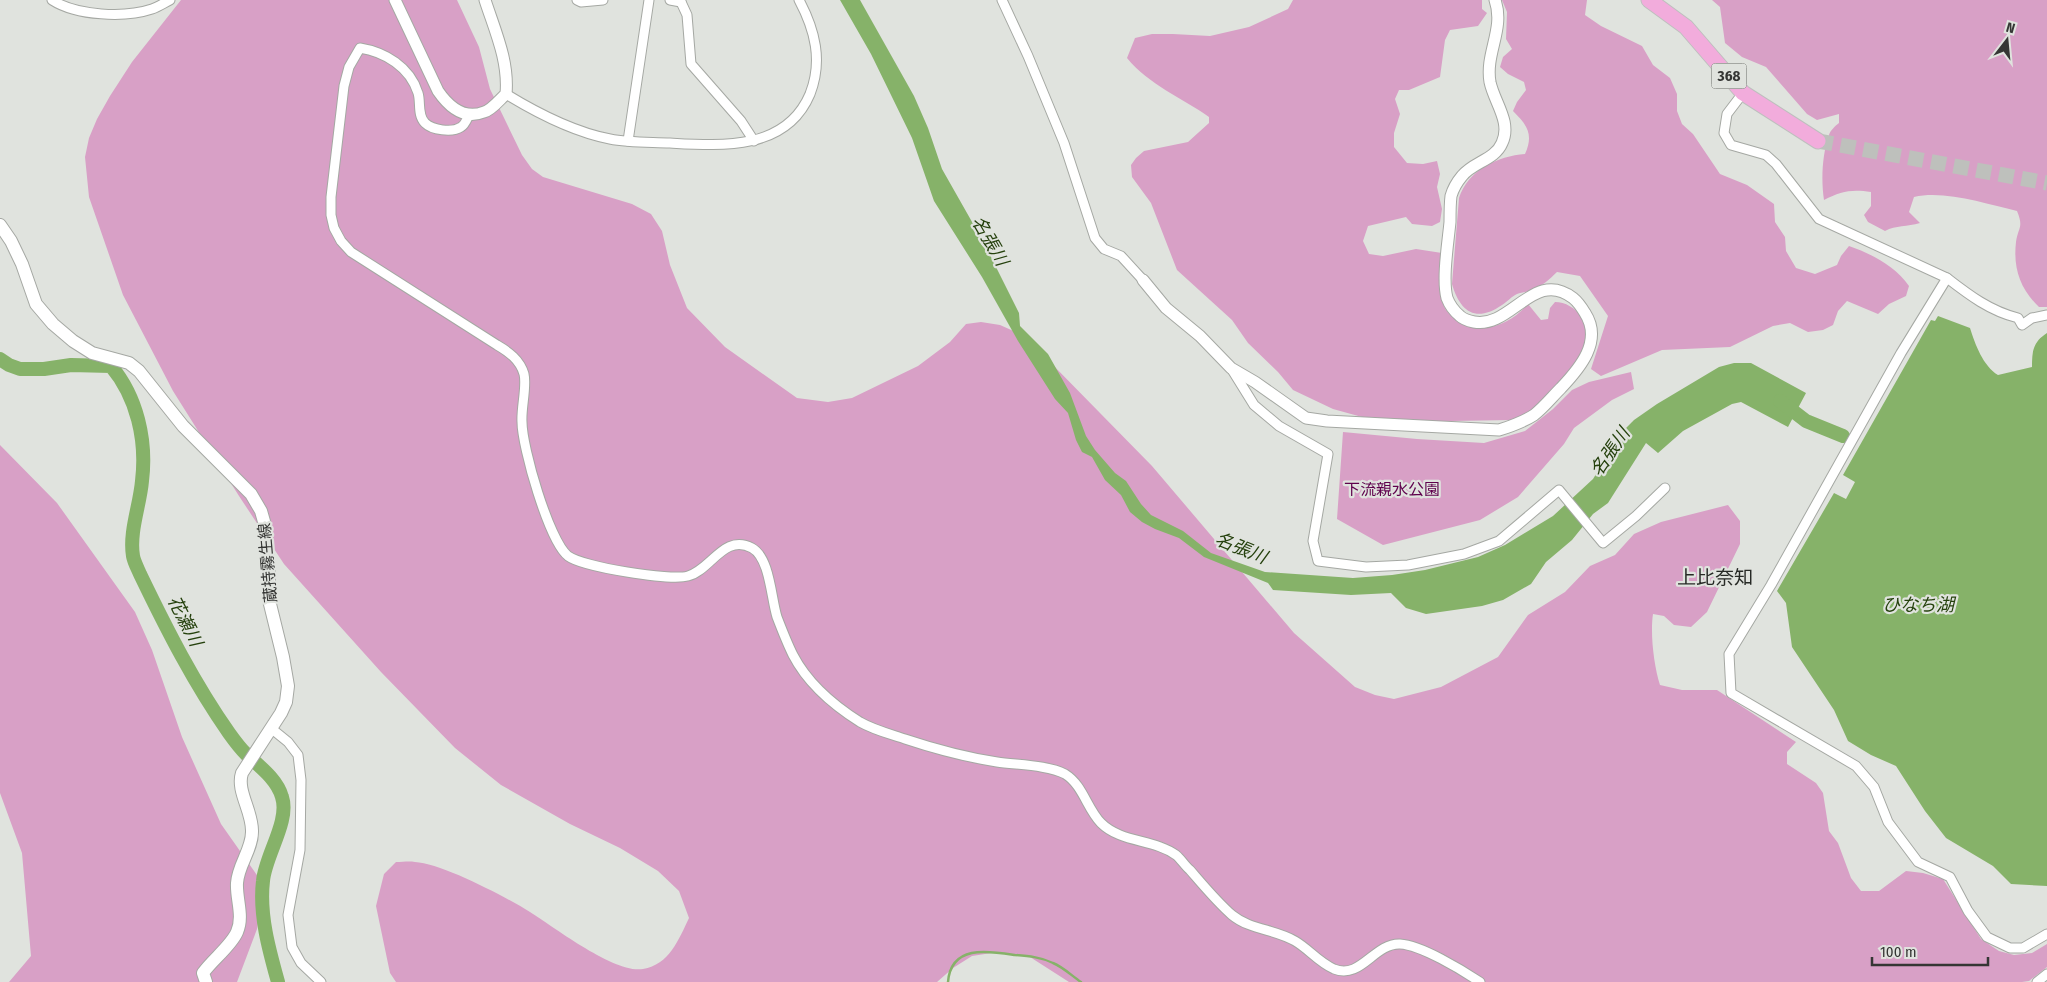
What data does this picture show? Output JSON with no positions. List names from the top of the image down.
{
  "streets": {
    "highway": ["368"],
    "main road": ["蔵持霧生線"]
  },
  "districts": ["上比奈知"],
  "water": ["名張川", "ひなち湖", "花瀬川"],
  "parks": ["下流親水公園"],
  "scale_bar": "100 m",
  "north": "top"
}
